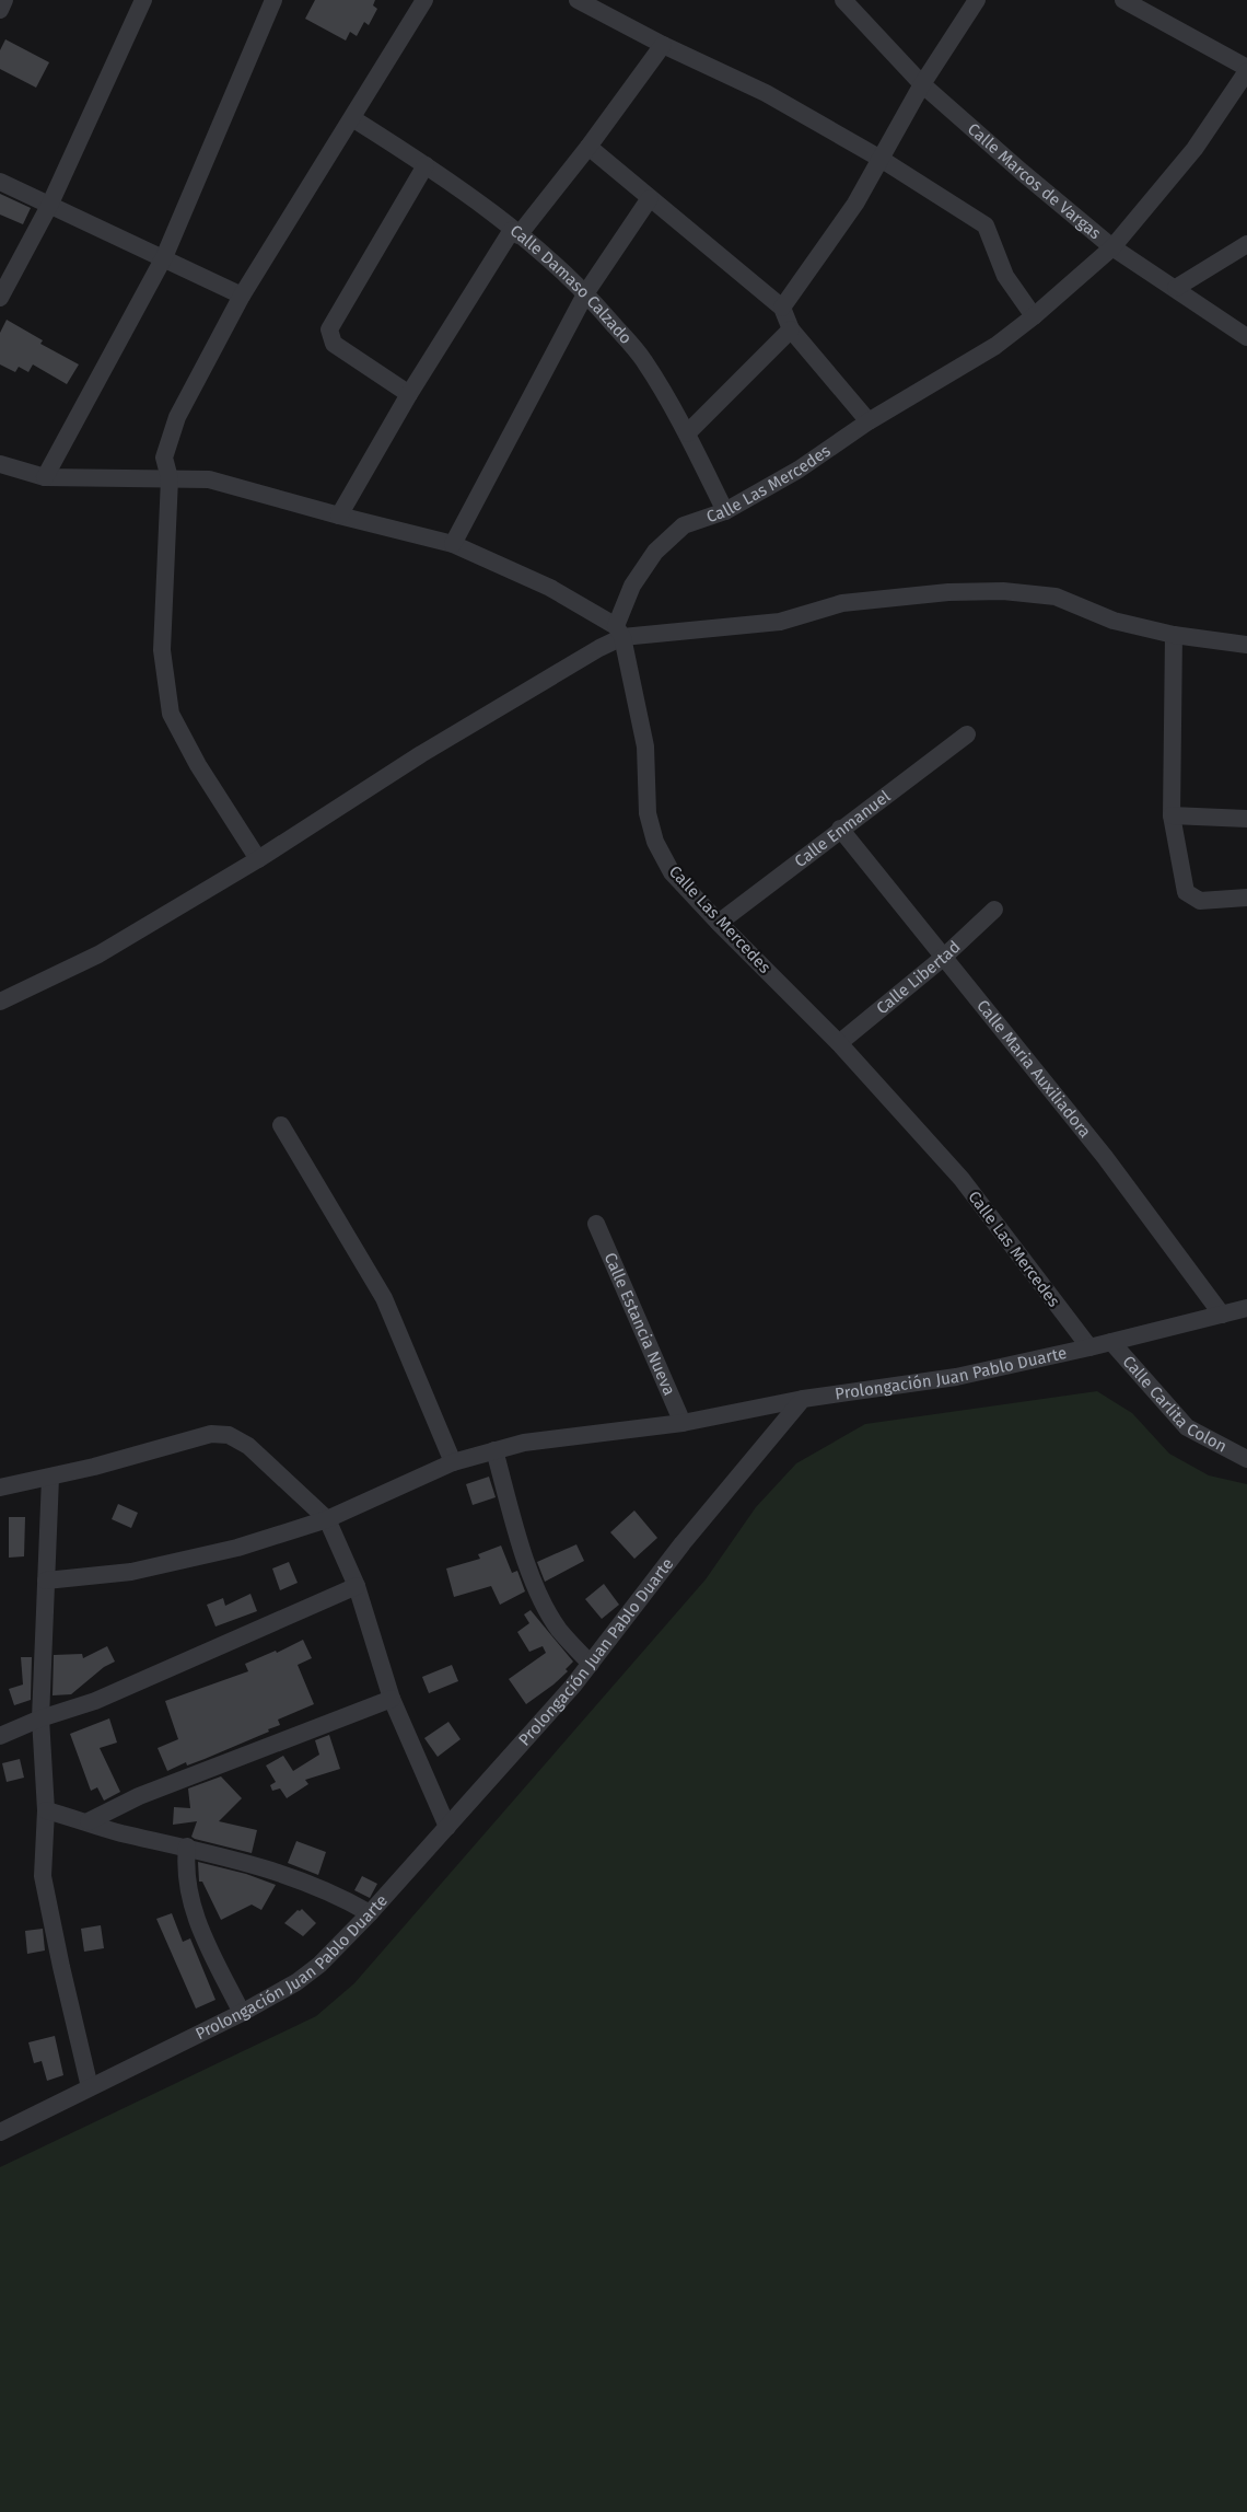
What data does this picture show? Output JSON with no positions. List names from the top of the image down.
{
  "streets": {
    "street": [
      "Calle Marcos de Vargas",
      "Calle Damaso Calzado",
      "Calle Las Mercedes",
      "Calle Enmanuel",
      "Calle Libertad",
      "Calle Maria Auxiliadora",
      "Calle Estancia Nueva",
      "Prolongación Juan Pablo Duarte",
      "Calle Carlita Colon"
    ]
  },
  "crossings": [
    ["Calle Marcos de Vargas", "Calle Las Mercedes"],
    ["Calle Damaso Calzado", "Calle Las Mercedes"],
    ["Calle Las Mercedes", "Calle Enmanuel"],
    ["Calle Las Mercedes", "Calle Libertad"],
    ["Calle Las Mercedes", "Prolongación Juan Pablo Duarte"],
    ["Calle Enmanuel", "Calle Maria Auxiliadora"],
    ["Calle Libertad", "Calle Maria Auxiliadora"],
    ["Calle Maria Auxiliadora", "Prolongación Juan Pablo Duarte"],
    ["Prolongación Juan Pablo Duarte", "Calle Carlita Colon"]
  ]
}
